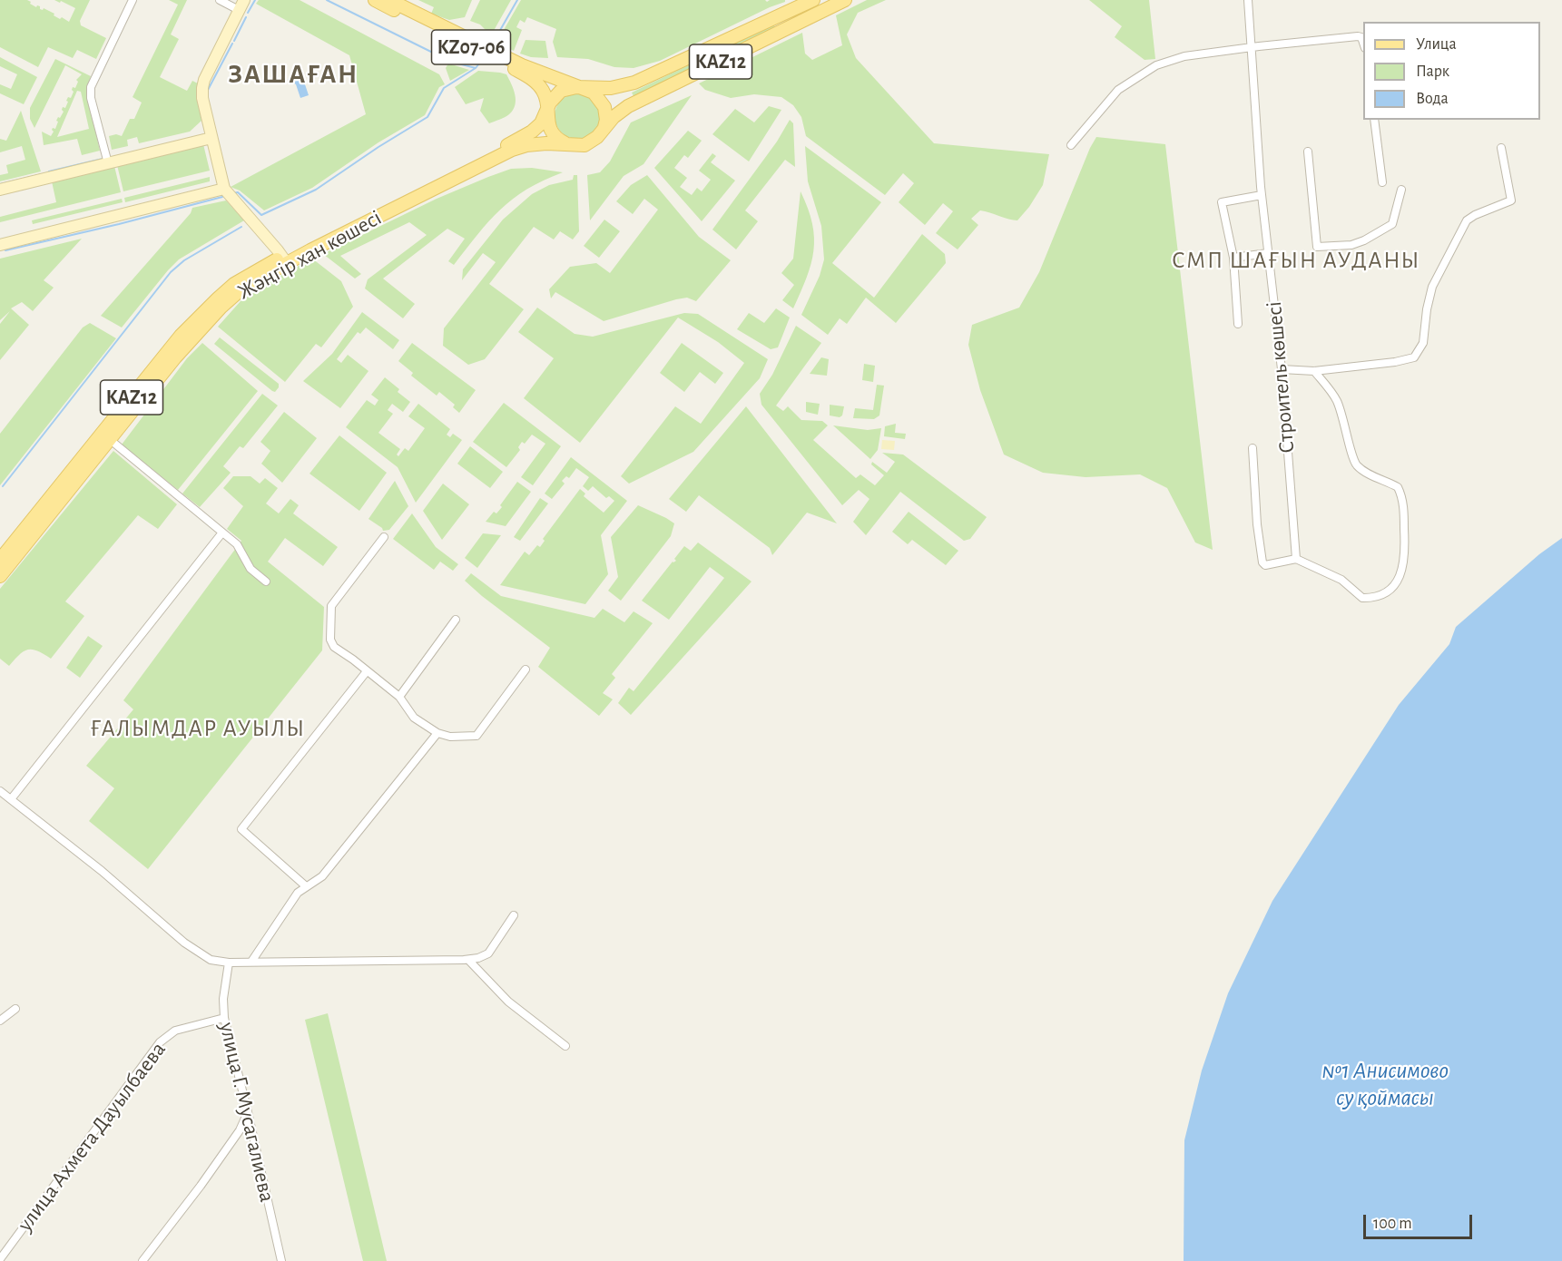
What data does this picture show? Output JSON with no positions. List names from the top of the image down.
{
  "streets": {
    "main road": ["KZ07-06", "KAZ12", "Жәңгір хан көшесі"],
    "street": ["Строитель көшесі", "улица Г. Мусагалиева", "улица Ахмета Дауылбаева"]
  },
  "crossings": [
    ["KZ07-06", "Жәңгір хан көшесі"],
    ["улица Г. Мусагалиева", "улица Ахмета Дауылбаева"]
  ],
  "districts": ["ЗАШАҒАН", "СМП ШАҒЫН АУДАНЫ", "ҒАЛЫМДАР АУЫЛЫ"],
  "water": ["№1 Анисимово су қоймасы"],
  "legend": ["Улица", "Парк", "Вода"],
  "scale_bar": "100 m"
}
